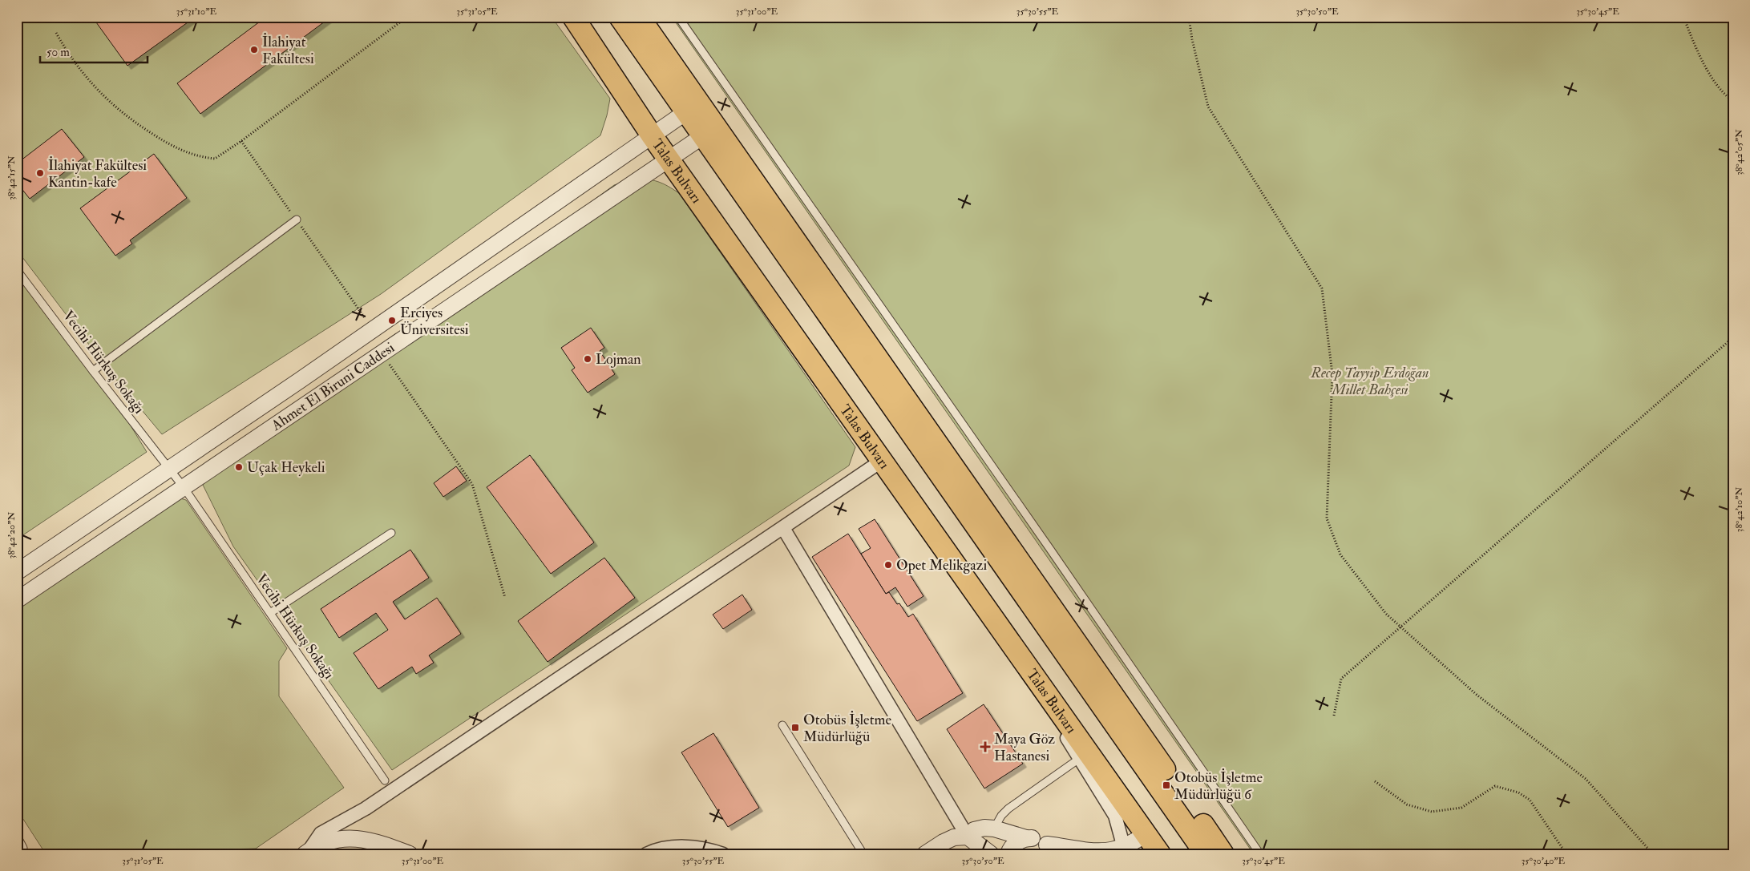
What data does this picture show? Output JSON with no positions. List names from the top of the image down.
{
  "streets": {
    "main road": ["Talas Bulvarı"],
    "street": ["Ahmet El Biruni Caddesi"],
    "lane": ["Vecihi Hürkuş Sokağı"]
  },
  "crossings": [
    ["Talas Bulvarı", "Ahmet El Biruni Caddesi"],
    ["Vecihi Hürkuş Sokağı", "Ahmet El Biruni Caddesi"]
  ],
  "parks": ["Recep Tayyip Erdoğan Millet Bahçesi"],
  "places": {
    "other": [
      "İlahiyat Fakültesi",
      "İlahiyat Fakültesi Kantin-kafe",
      "Erciyes Üniversitesi",
      "Lojman",
      "Uçak Heykeli",
      "Opet Melikgazi"
    ],
    "transit": ["Otobüs İşletme Müdürlüğü", "Otobüs İşletme Müdürlüğü 6"],
    "health": ["Maya Göz Hastanesi"]
  },
  "scale_bar": "50 m",
  "coordinates": [
    "35°31'10\"E",
    "35°31'05\"E",
    "35°31'00\"E",
    "35°30'55\"E",
    "35°30'50\"E",
    "35°30'45\"E",
    "38°42'05\"N",
    "38°42'15\"N",
    "38°42'10\"N",
    "38°42'20\"N",
    "35°30'40\"E"
  ]
}
